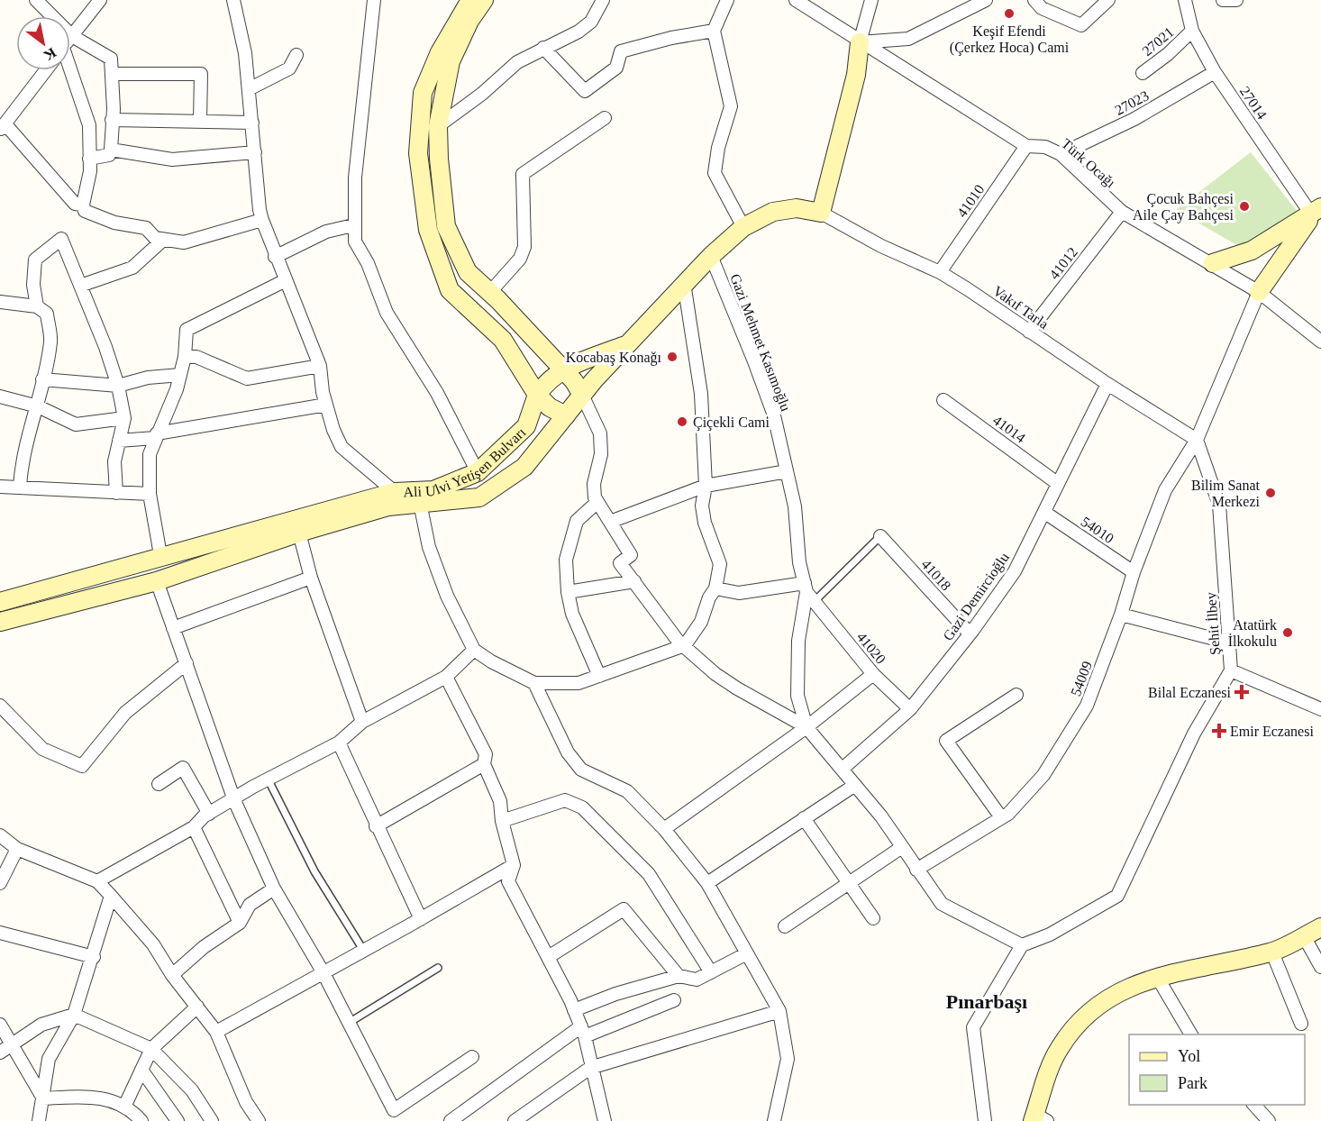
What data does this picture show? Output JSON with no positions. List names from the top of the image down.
{
  "streets": {
    "main road": ["Ali Ulvi Yetişen Bulvarı"],
    "street": [
      "27021",
      "27023",
      "27014",
      "Türk Ocağı",
      "41010",
      "41012",
      "Vakıf Tarla",
      "Gazi Mehmet Kasımoğlu",
      "41014",
      "54010",
      "41018",
      "Gazi Demircioğlu",
      "Şehit İlbey",
      "41020",
      "54009"
    ]
  },
  "crossings": [
    ["27021", "27014"],
    ["27023", "27014"],
    ["27023", "Türk Ocağı"],
    ["Türk Ocağı", "41010"],
    ["Türk Ocağı", "41012"],
    ["41010", "Vakıf Tarla"],
    ["41012", "Vakıf Tarla"],
    ["Vakıf Tarla", "Gazi Demircioğlu"],
    ["Vakıf Tarla", "Şehit İlbey"],
    ["Vakıf Tarla", "54009"],
    ["Gazi Mehmet Kasımoğlu", "41020"],
    ["41014", "Gazi Demircioğlu"],
    ["54010", "Gazi Demircioğlu"],
    ["54010", "54009"],
    ["41018", "Gazi Demircioğlu"],
    ["Gazi Demircioğlu", "41020"],
    ["Şehit İlbey", "54009"]
  ],
  "districts": ["Pınarbaşı"],
  "places": {
    "other": [
      "Keşif Efendi (Çerkez Hoca) Cami",
      "Çocuk Bahçesi Aile Çay Bahçesi",
      "Kocabaş Konağı",
      "Çiçekli Cami",
      "Bilim Sanat Merkezi",
      "Atatürk İlkokulu"
    ],
    "health": ["Bilal Eczanesi", "Emir Eczanesi"]
  },
  "legend": ["Yol", "Park"],
  "north": "bottom right"
}
